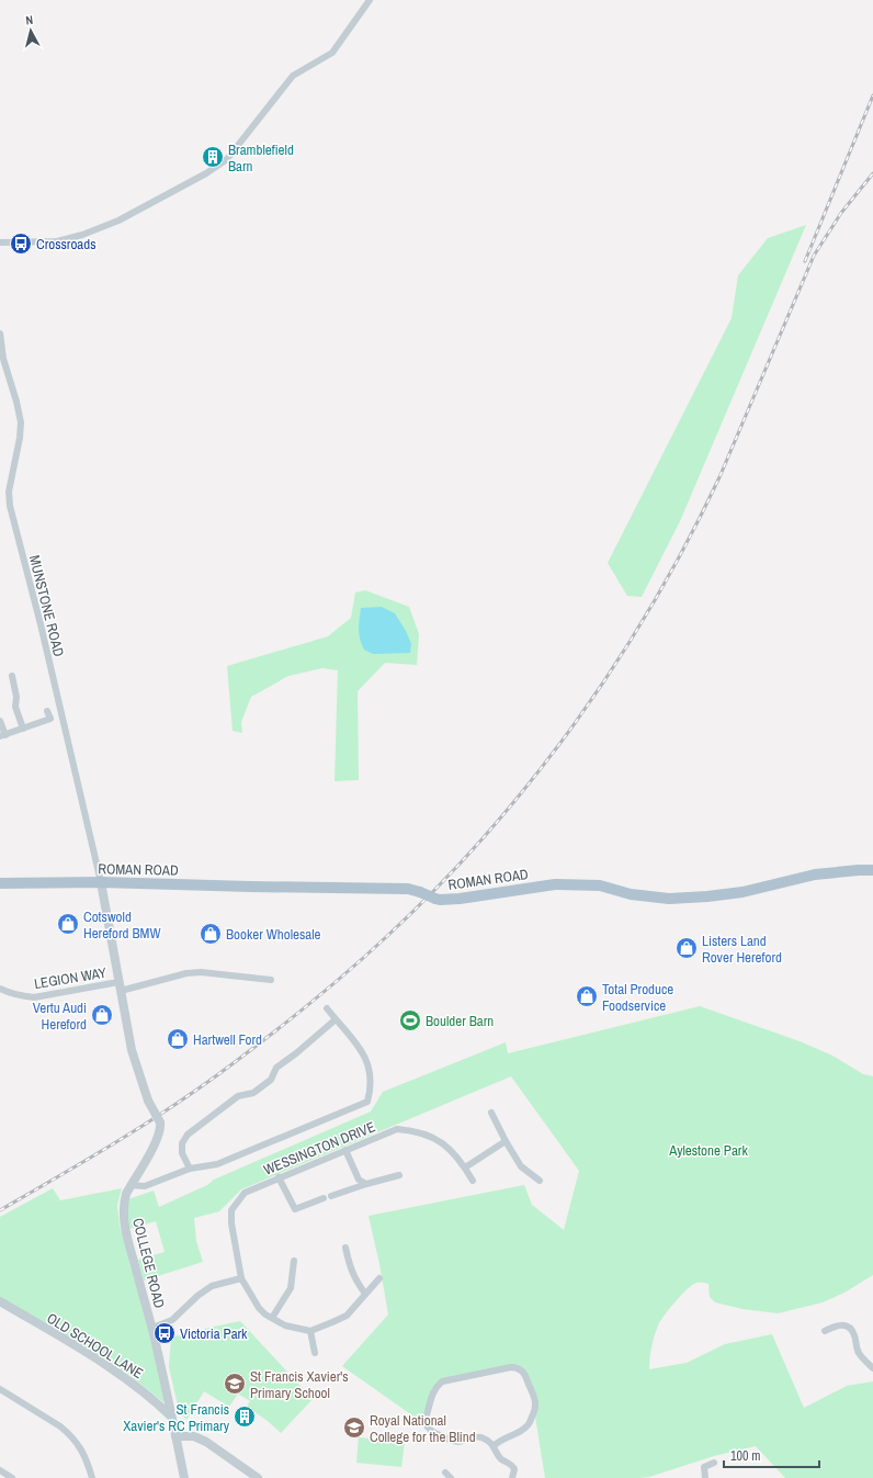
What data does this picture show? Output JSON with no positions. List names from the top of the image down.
{
  "streets": {
    "main road": ["ROMAN ROAD"],
    "street": [
      "MUNSTONE ROAD",
      "LEGION WAY",
      "WESSINGTON DRIVE",
      "COLLEGE ROAD",
      "OLD SCHOOL LANE"
    ]
  },
  "crossings": [
    ["MUNSTONE ROAD", "ROMAN ROAD"],
    ["MUNSTONE ROAD", "COLLEGE ROAD"],
    ["ROMAN ROAD", "COLLEGE ROAD"],
    ["LEGION WAY", "COLLEGE ROAD"],
    ["COLLEGE ROAD", "OLD SCHOOL LANE"]
  ],
  "parks": ["Aylestone Park"],
  "places": {
    "building": ["Bramblefield Barn", "St Francis Xavier's RC Primary"],
    "bus stop": ["Crossroads", "Victoria Park"],
    "shop": [
      "Cotswold Hereford BMW",
      "Booker Wholesale",
      "Listers Land Rover Hereford",
      "Total Produce Foodservice",
      "Vertu Audi Hereford",
      "Hartwell Ford"
    ],
    "sports": ["Boulder Barn"],
    "school or university": ["St Francis Xavier's Primary School", "Royal National College for the Blind"]
  },
  "scale_bar": "100 m",
  "north": "top"
}
